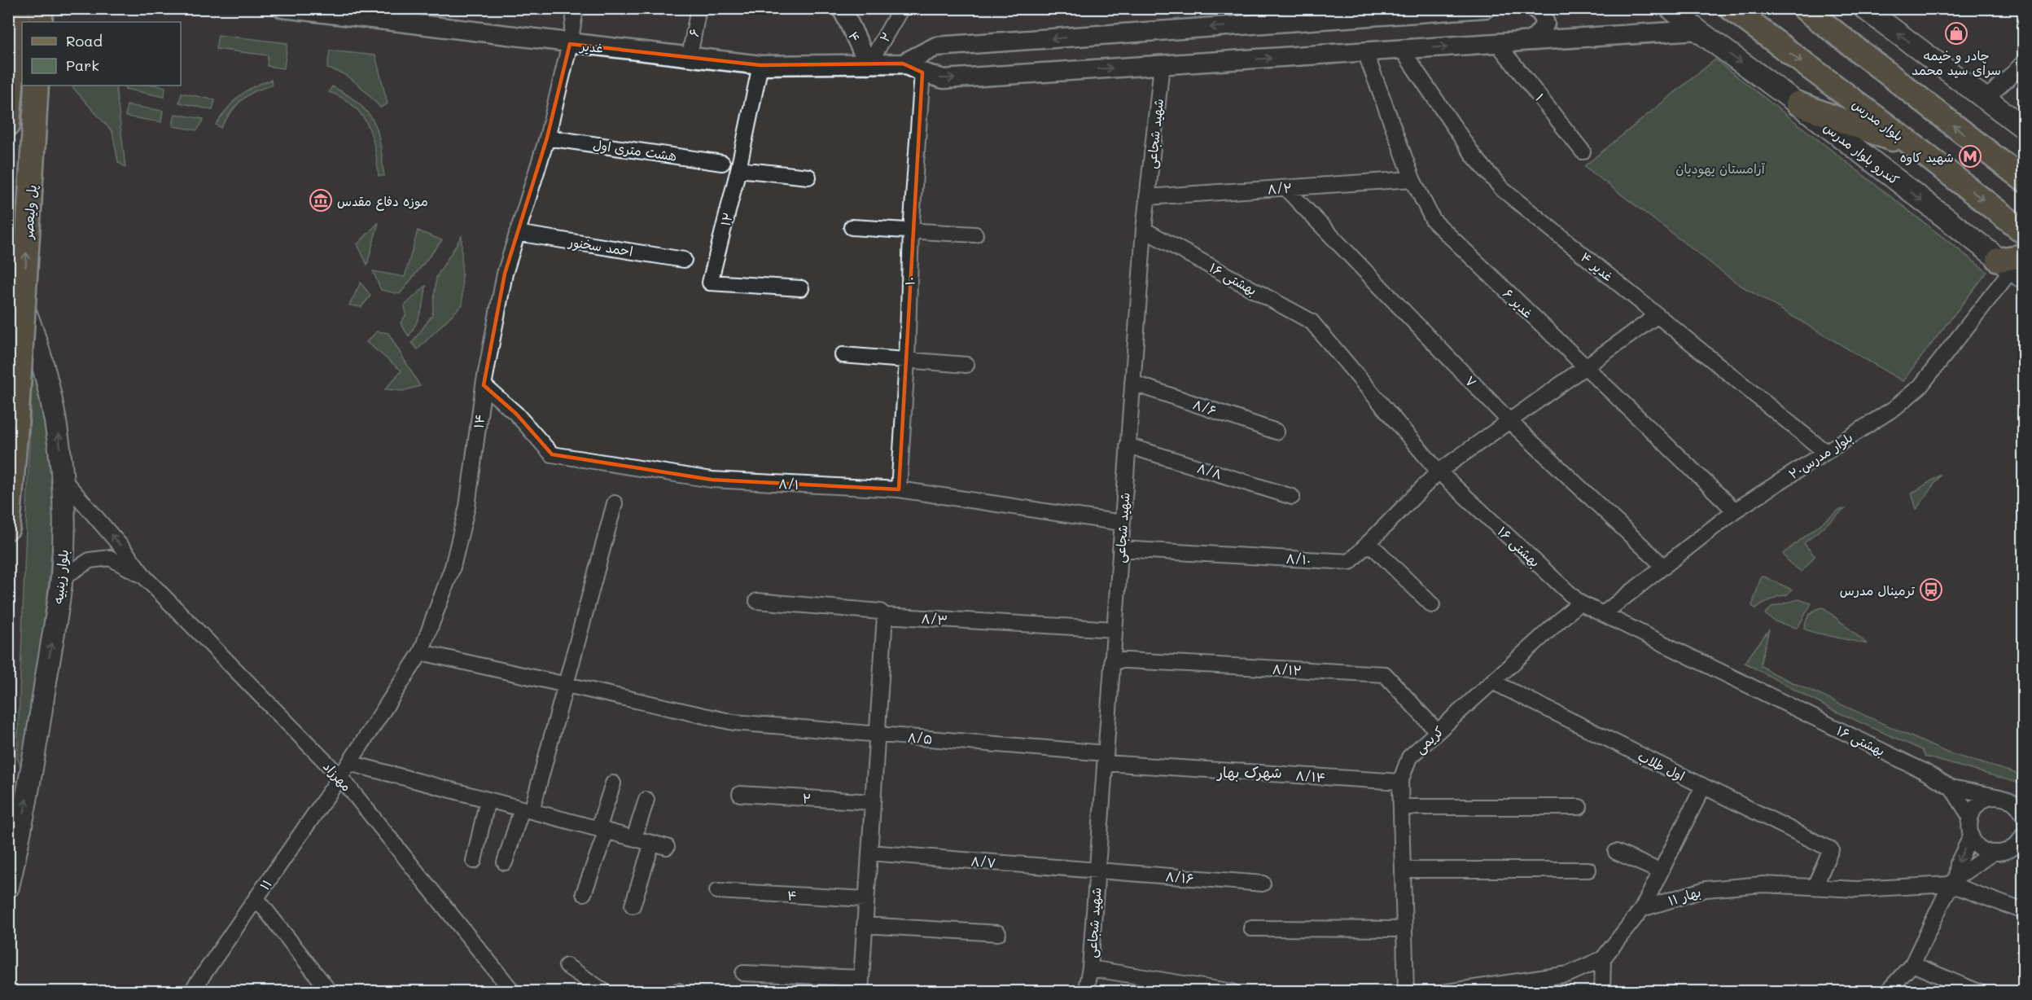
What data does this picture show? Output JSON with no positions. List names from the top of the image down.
{
  "streets": {
    "main road": [
      "بلوار مدرس",
      "کندرو بلوار مدرس",
      "پل ولیعصر",
      "بلوار زینبیه"
    ],
    "street": [
      "۶",
      "۴",
      "۲",
      "غدیر",
      "۱",
      "شهید شجاعی",
      "هشت متری اول",
      "۸/۲",
      "۱۲",
      "احمد سخنور",
      "غدیر ۴",
      "۱۶ بهشتی",
      "۱۰",
      "غدیر ۶",
      "۷",
      "۸/۶",
      "۱۴",
      "بلوار مدرس۲۰",
      "۸/۸",
      "۸/۱",
      "۸/۱۰",
      "۸/۳",
      "۸/۱۲",
      "۸/۵",
      "کریمی",
      "اول طلاب",
      "مهرزاد",
      "۸/۱۴",
      "۸/۷",
      "۸/۱۶",
      "۱۱",
      "بهار ۱۱"
    ]
  },
  "crossings": [
    ["۶", "غدیر"],
    ["۴", "۲"],
    ["۴", "غدیر"],
    ["۲", "غدیر"],
    ["غدیر", "۱۲"],
    ["غدیر", "۱۴"],
    ["شهید شجاعی", "۸/۲"],
    ["شهید شجاعی", "۱۶ بهشتی"],
    ["شهید شجاعی", "۸/۶"],
    ["شهید شجاعی", "۸/۸"],
    ["شهید شجاعی", "۸/۱"],
    ["شهید شجاعی", "۸/۱۰"],
    ["شهید شجاعی", "۸/۳"],
    ["شهید شجاعی", "۸/۱۲"],
    ["شهید شجاعی", "۸/۵"],
    ["شهید شجاعی", "۸/۱۴"],
    ["شهید شجاعی", "۸/۷"],
    ["شهید شجاعی", "۸/۱۶"],
    ["هشت متری اول", "۱۴"],
    ["کندرو بلوار مدرس", "بلوار مدرس۲۰"],
    ["۸/۲", "غدیر ۶"],
    ["۸/۲", "۷"],
    ["احمد سخنور", "۱۴"],
    ["غدیر ۴", "بلوار مدرس۲۰"],
    ["غدیر ۴", "۸/۱۰"],
    ["۱۶ بهشتی", "بلوار مدرس۲۰"],
    ["۱۶ بهشتی", "۸/۱۰"],
    ["۱۶ بهشتی", "کریمی"],
    ["۱۰", "۸/۱"],
    ["غدیر ۶", "بلوار مدرس۲۰"],
    ["غدیر ۶", "۸/۱۰"],
    ["۷", "بلوار مدرس۲۰"],
    ["۷", "۸/۱۰"],
    ["۱۴", "۸/۱"],
    ["۱۴", "۸/۵"],
    ["۱۴", "مهرزاد"],
    ["۱۴", "۱۱"],
    ["۸/۱۲", "کریمی"],
    ["۸/۵", "۸/۱۴"],
    ["کریمی", "اول طلاب"],
    ["کریمی", "۸/۱۴"],
    ["اول طلاب", "بهار ۱۱"],
    ["مهرزاد", "۱۱"],
    ["۸/۷", "۸/۱۶"]
  ],
  "one_way": ["پل ولیعصر", "بلوار زینبیه"],
  "districts": ["شهرک بهار"],
  "parks": ["آرامستان یهودیان"],
  "places": {
    "shop": ["چادر و خیمه سرای سید محمد"],
    "metro station": ["شهید کاوه"],
    "museum": ["موزه دفاع مقدس"],
    "bus stop": ["ترمینال مدرس"]
  },
  "legend": ["Road", "Park"]
}
